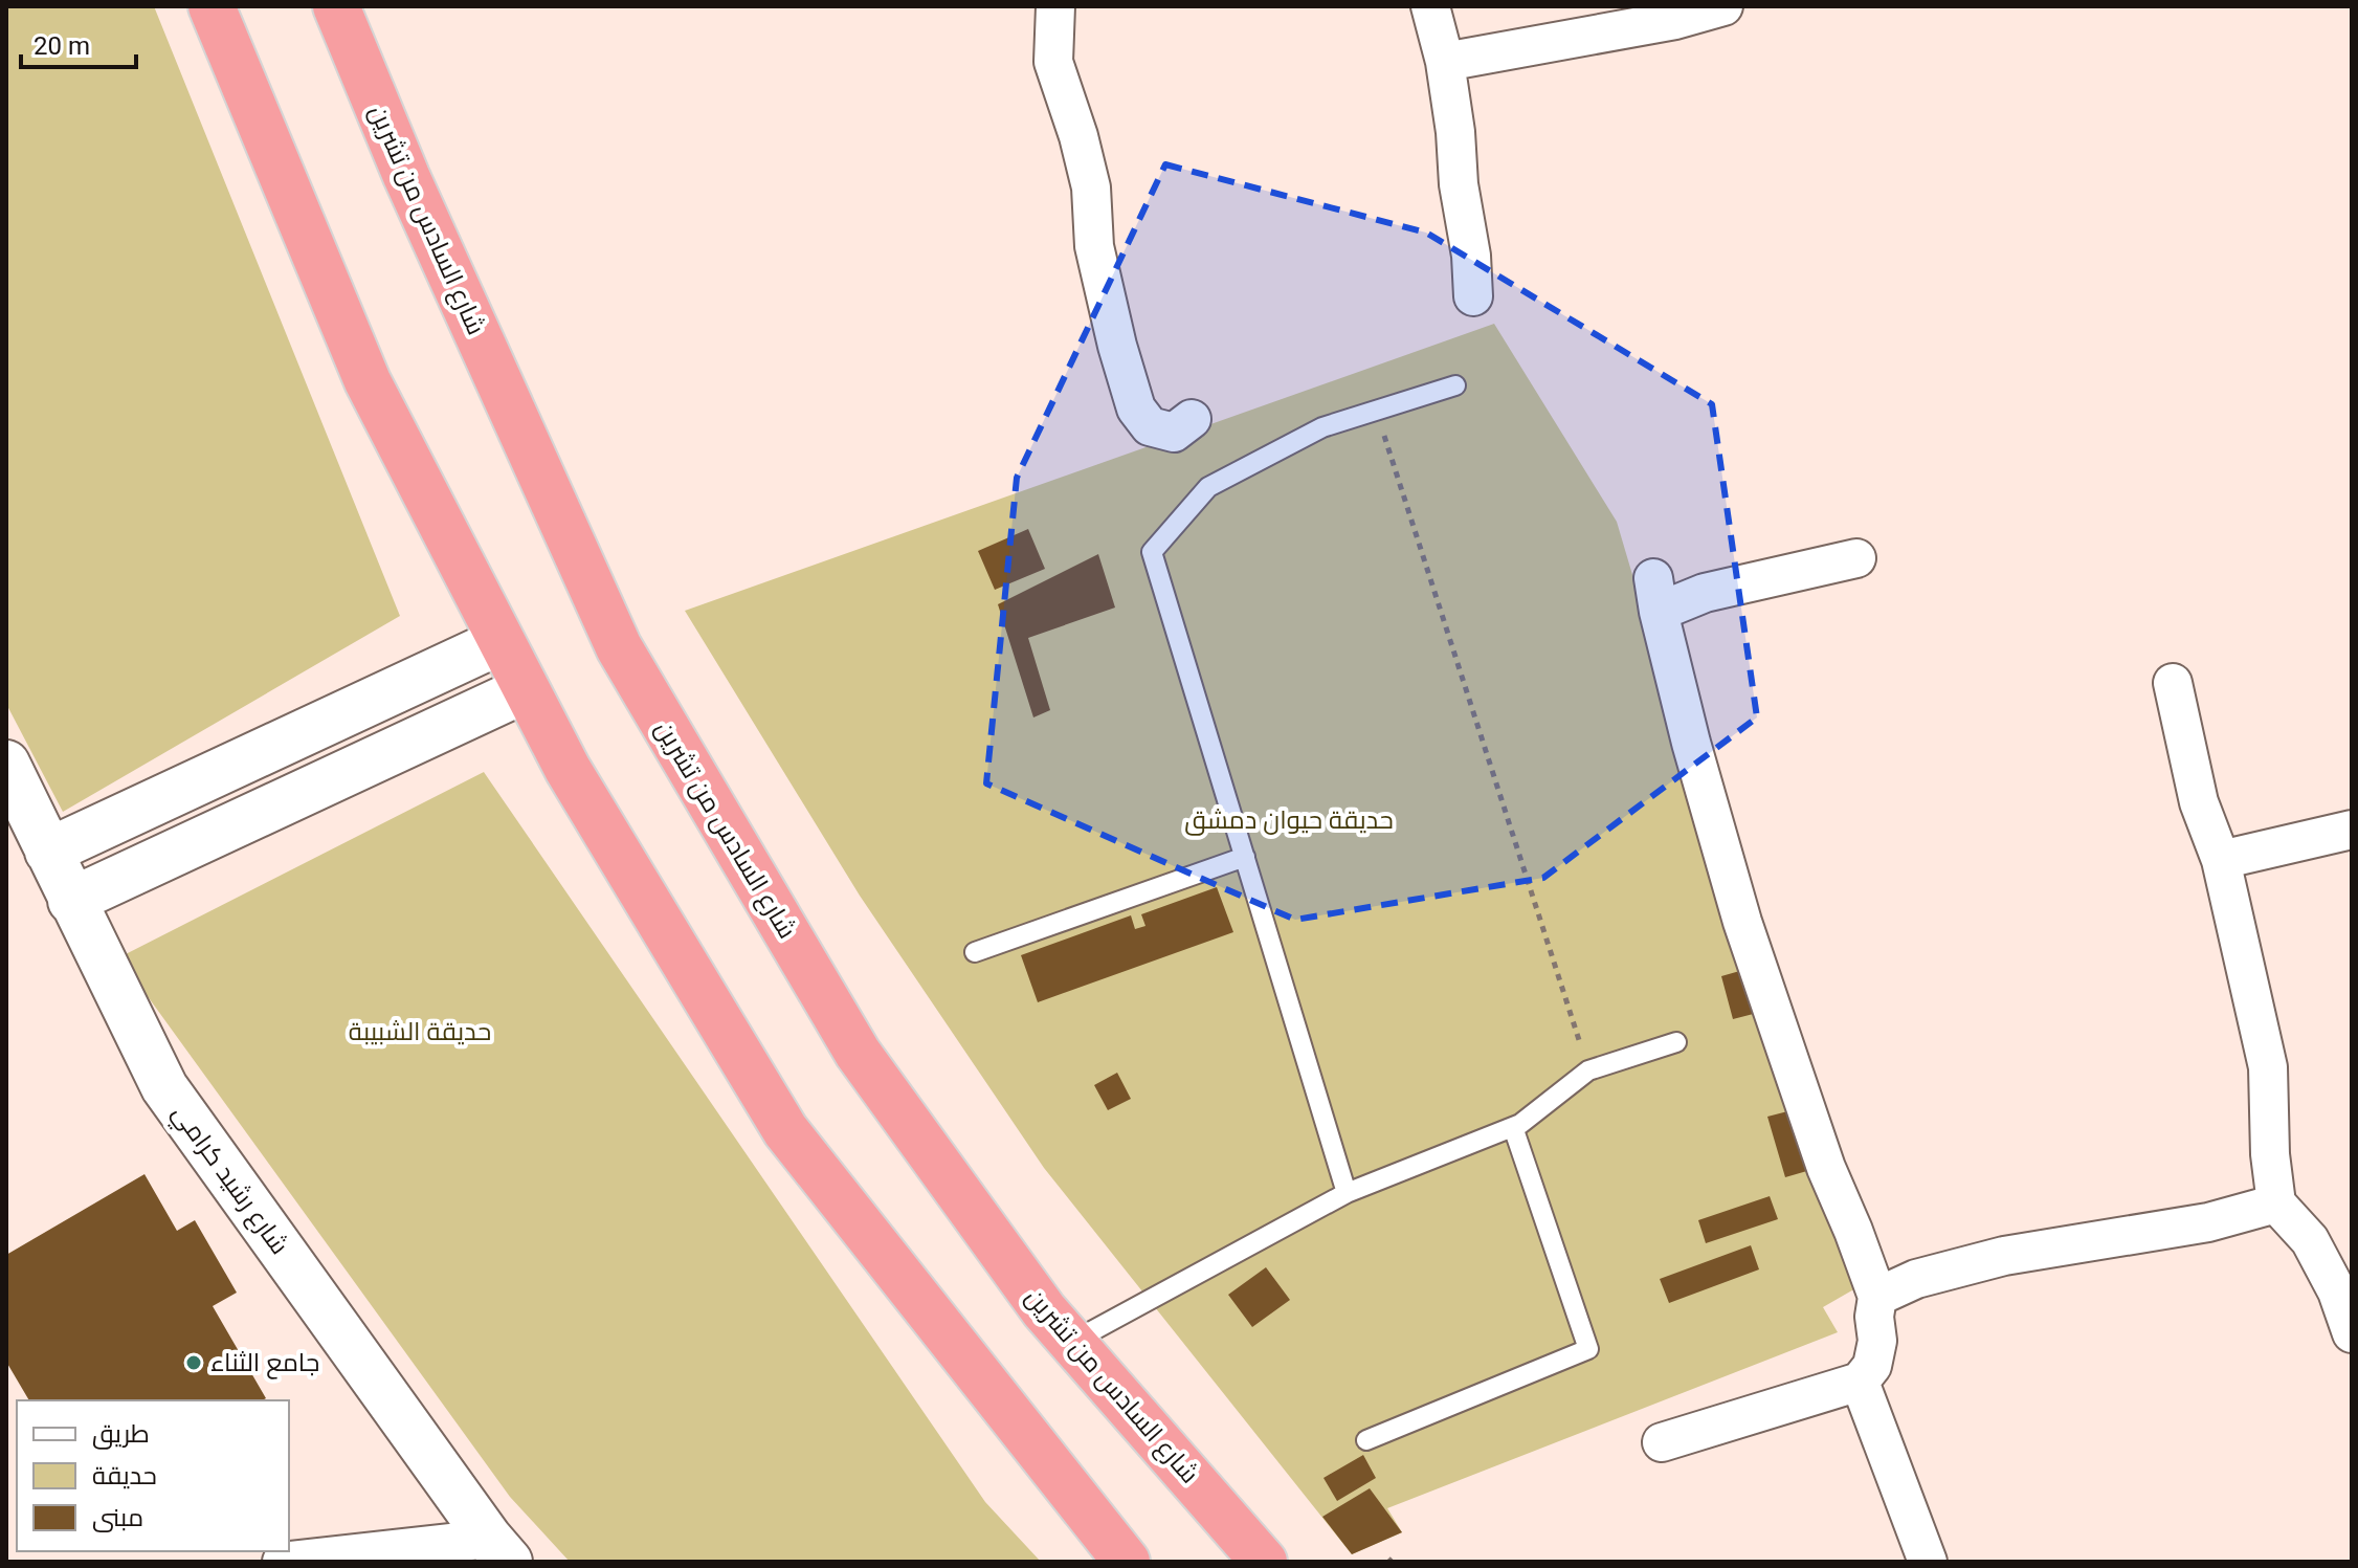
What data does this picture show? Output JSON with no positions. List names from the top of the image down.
{
  "streets": {
    "highway": ["شارع السادس من تشرين"],
    "main road": ["شارع رشيد كرامي"]
  },
  "parks": ["حديقة حيوان دمشق", "حديقة الشبيبة"],
  "places": ["جامع الثناء"],
  "legend": ["طريق", "حديقة", "مبنى"],
  "scale_bar": "20 m"
}
